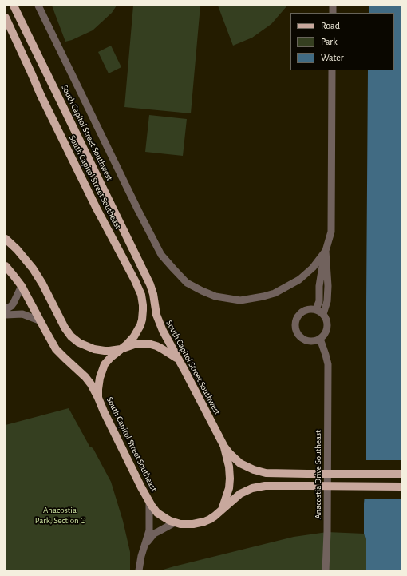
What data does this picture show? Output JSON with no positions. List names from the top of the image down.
{
  "streets": {
    "main road": ["South Capitol Street Southwest", "South Capitol Street Southeast"],
    "street": ["Anacostia Drive Southeast"]
  },
  "parks": ["Anacostia Park, Section C"],
  "legend": ["Road", "Park", "Water"]
}
